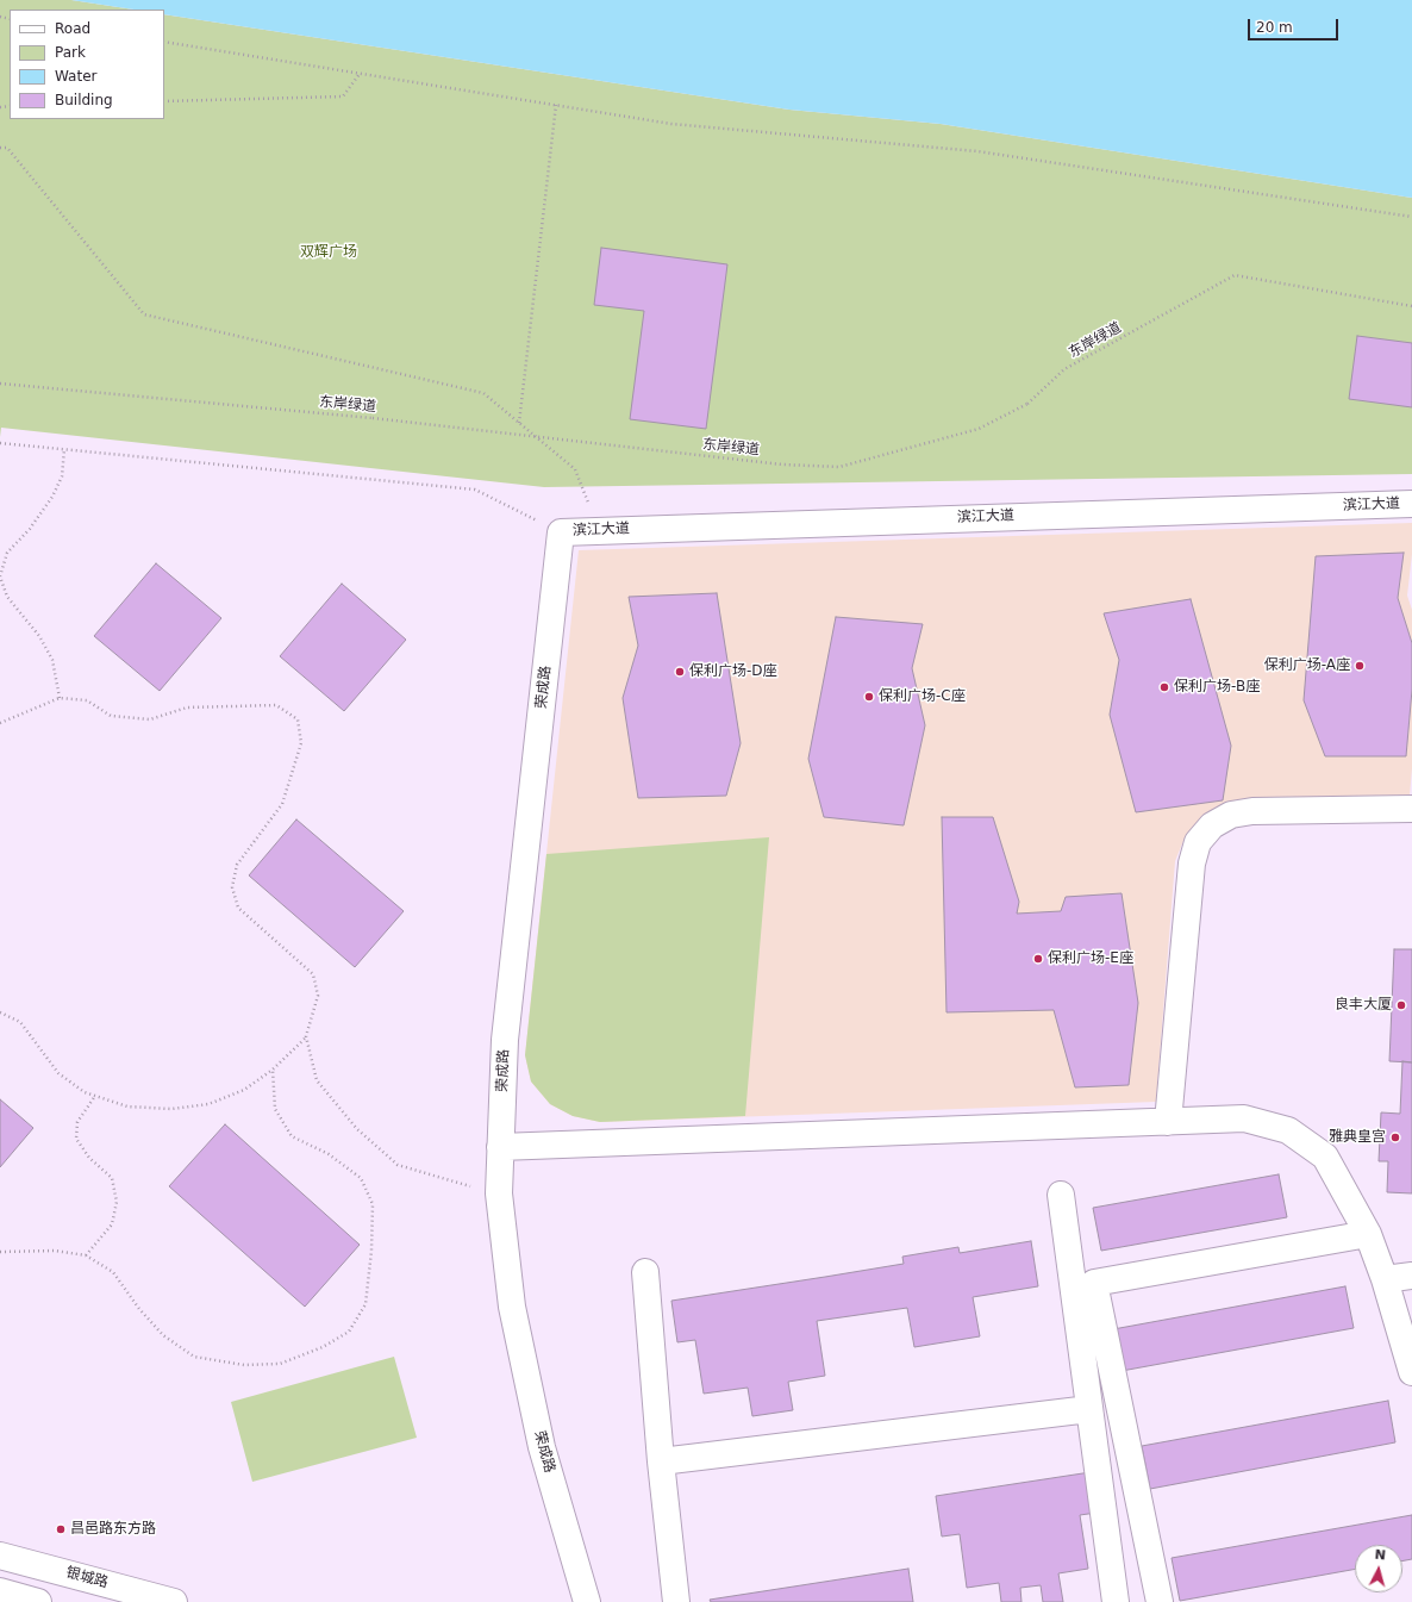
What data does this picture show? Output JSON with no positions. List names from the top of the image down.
{
  "streets": {
    "street": ["滨江大道", "荣成路", "银城路"],
    "path": ["东岸绿道"]
  },
  "crossings": [
    ["滨江大道", "荣成路"]
  ],
  "parks": ["双辉广场"],
  "places": [
    "保利广场-A座",
    "保利广场-D座",
    "保利广场-B座",
    "保利广场-C座",
    "保利广场-E座",
    "良丰大厦",
    "雅典皇宫",
    "昌邑路东方路"
  ],
  "legend": [
    "Road",
    "Park",
    "Water",
    "Building"
  ],
  "scale_bar": "20 m",
  "north": "top"
}
